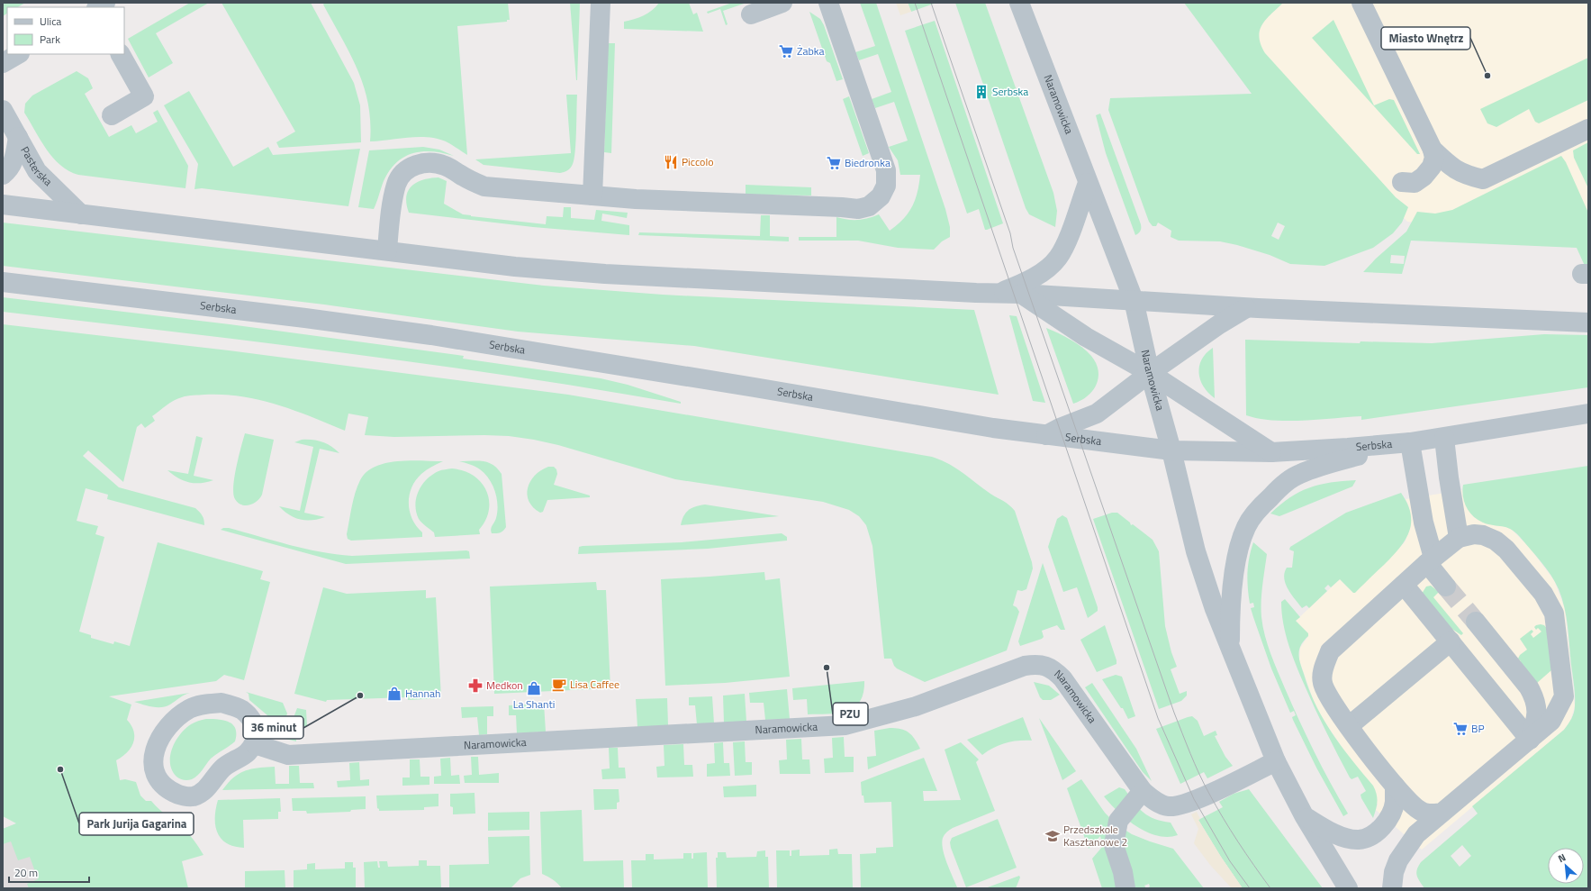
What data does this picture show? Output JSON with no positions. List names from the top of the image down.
{
  "streets": {
    "street": ["Naramowicka", "Pasterska", "Serbska"]
  },
  "crossings": [
    ["Naramowicka", "Serbska"]
  ],
  "places": {
    "supermarket": ["Żabka", "Biedronka", "BP"],
    "other": [
      "Miasto Wnętrz",
      "PZU",
      "36 minut",
      "Park Jurija Gagarina"
    ],
    "building": ["Serbska"],
    "restaurant": ["Piccolo"],
    "cafe": ["Lisa Caffee"],
    "pharmacy": ["Medkon"],
    "shop": ["La Shanti", "Hannah"],
    "school or university": ["Przedszkole Kasztanowe 2"]
  },
  "legend": ["Ulica", "Park"],
  "scale_bar": "20 m",
  "north": "top left"
}
